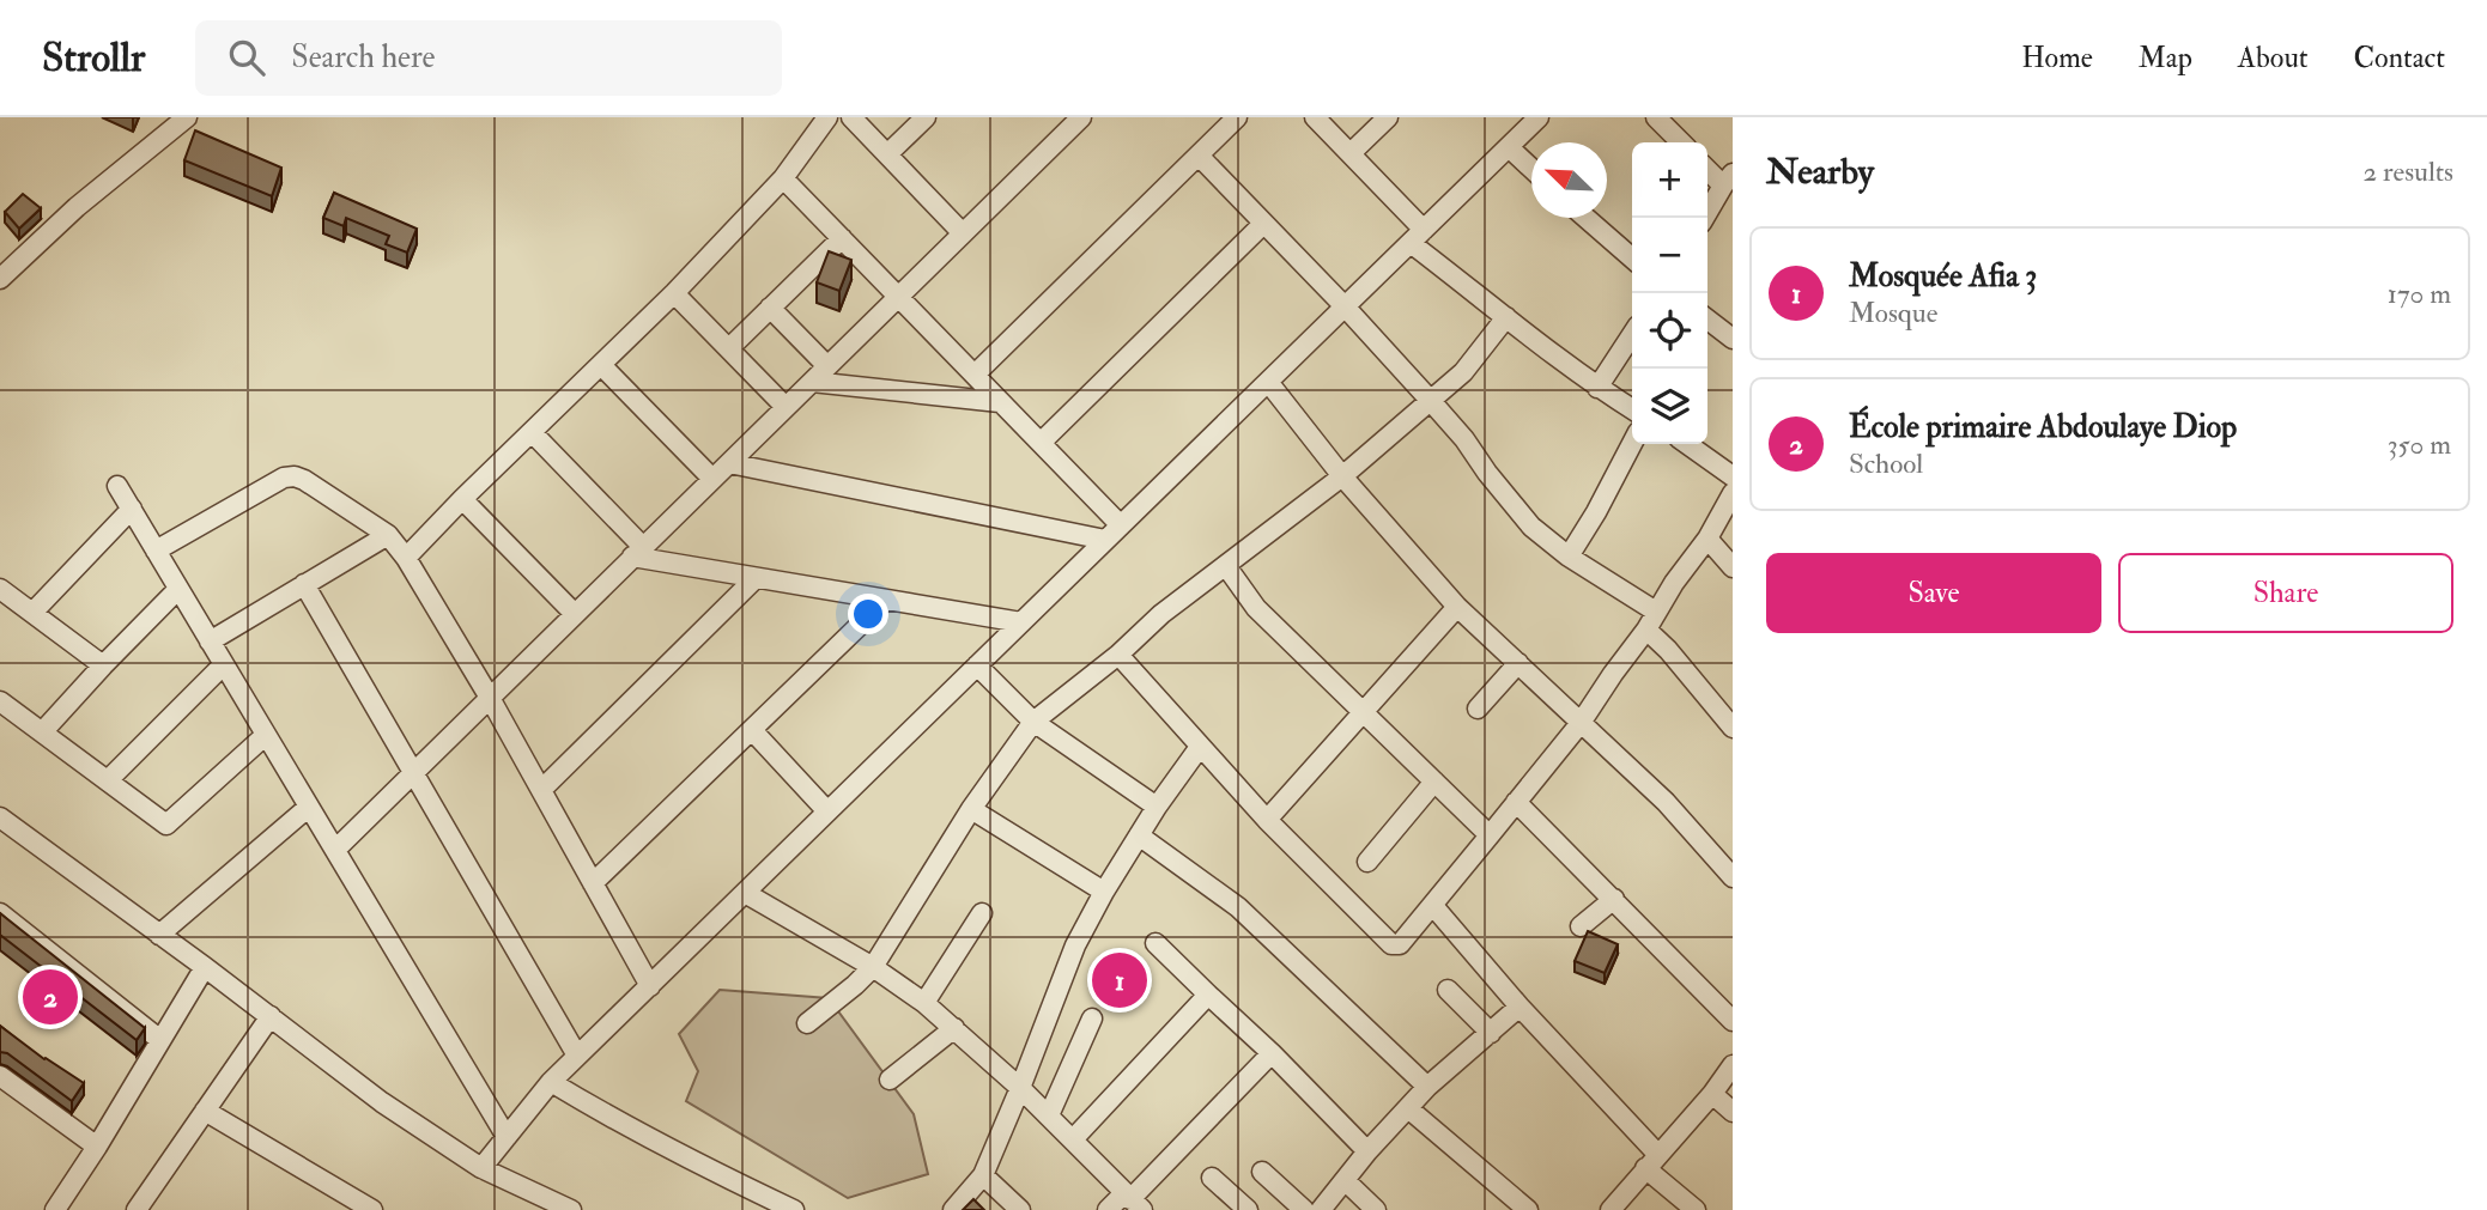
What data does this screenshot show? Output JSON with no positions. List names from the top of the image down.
{
  "north": "top left",
  "page": {
    "header": "Strollr",
    "search": "Search here",
    "nav": [
      "Home",
      "Map",
      "About",
      "Contact"
    ],
    "heading": ["Nearby", "2 results"],
    "map_buttons": ["+", "−"],
    "list": [
      {
        "mark": "1",
        "name": "Mosquée Afia 3",
        "note": "Mosque",
        "value": "170 m"
      },
      {
        "mark": "2",
        "name": "École primaire Abdoulaye Diop",
        "note": "School",
        "value": "350 m"
      }
    ],
    "buttons": ["Save", "Share"],
    "pins": ["1", "2"]
  }
}
